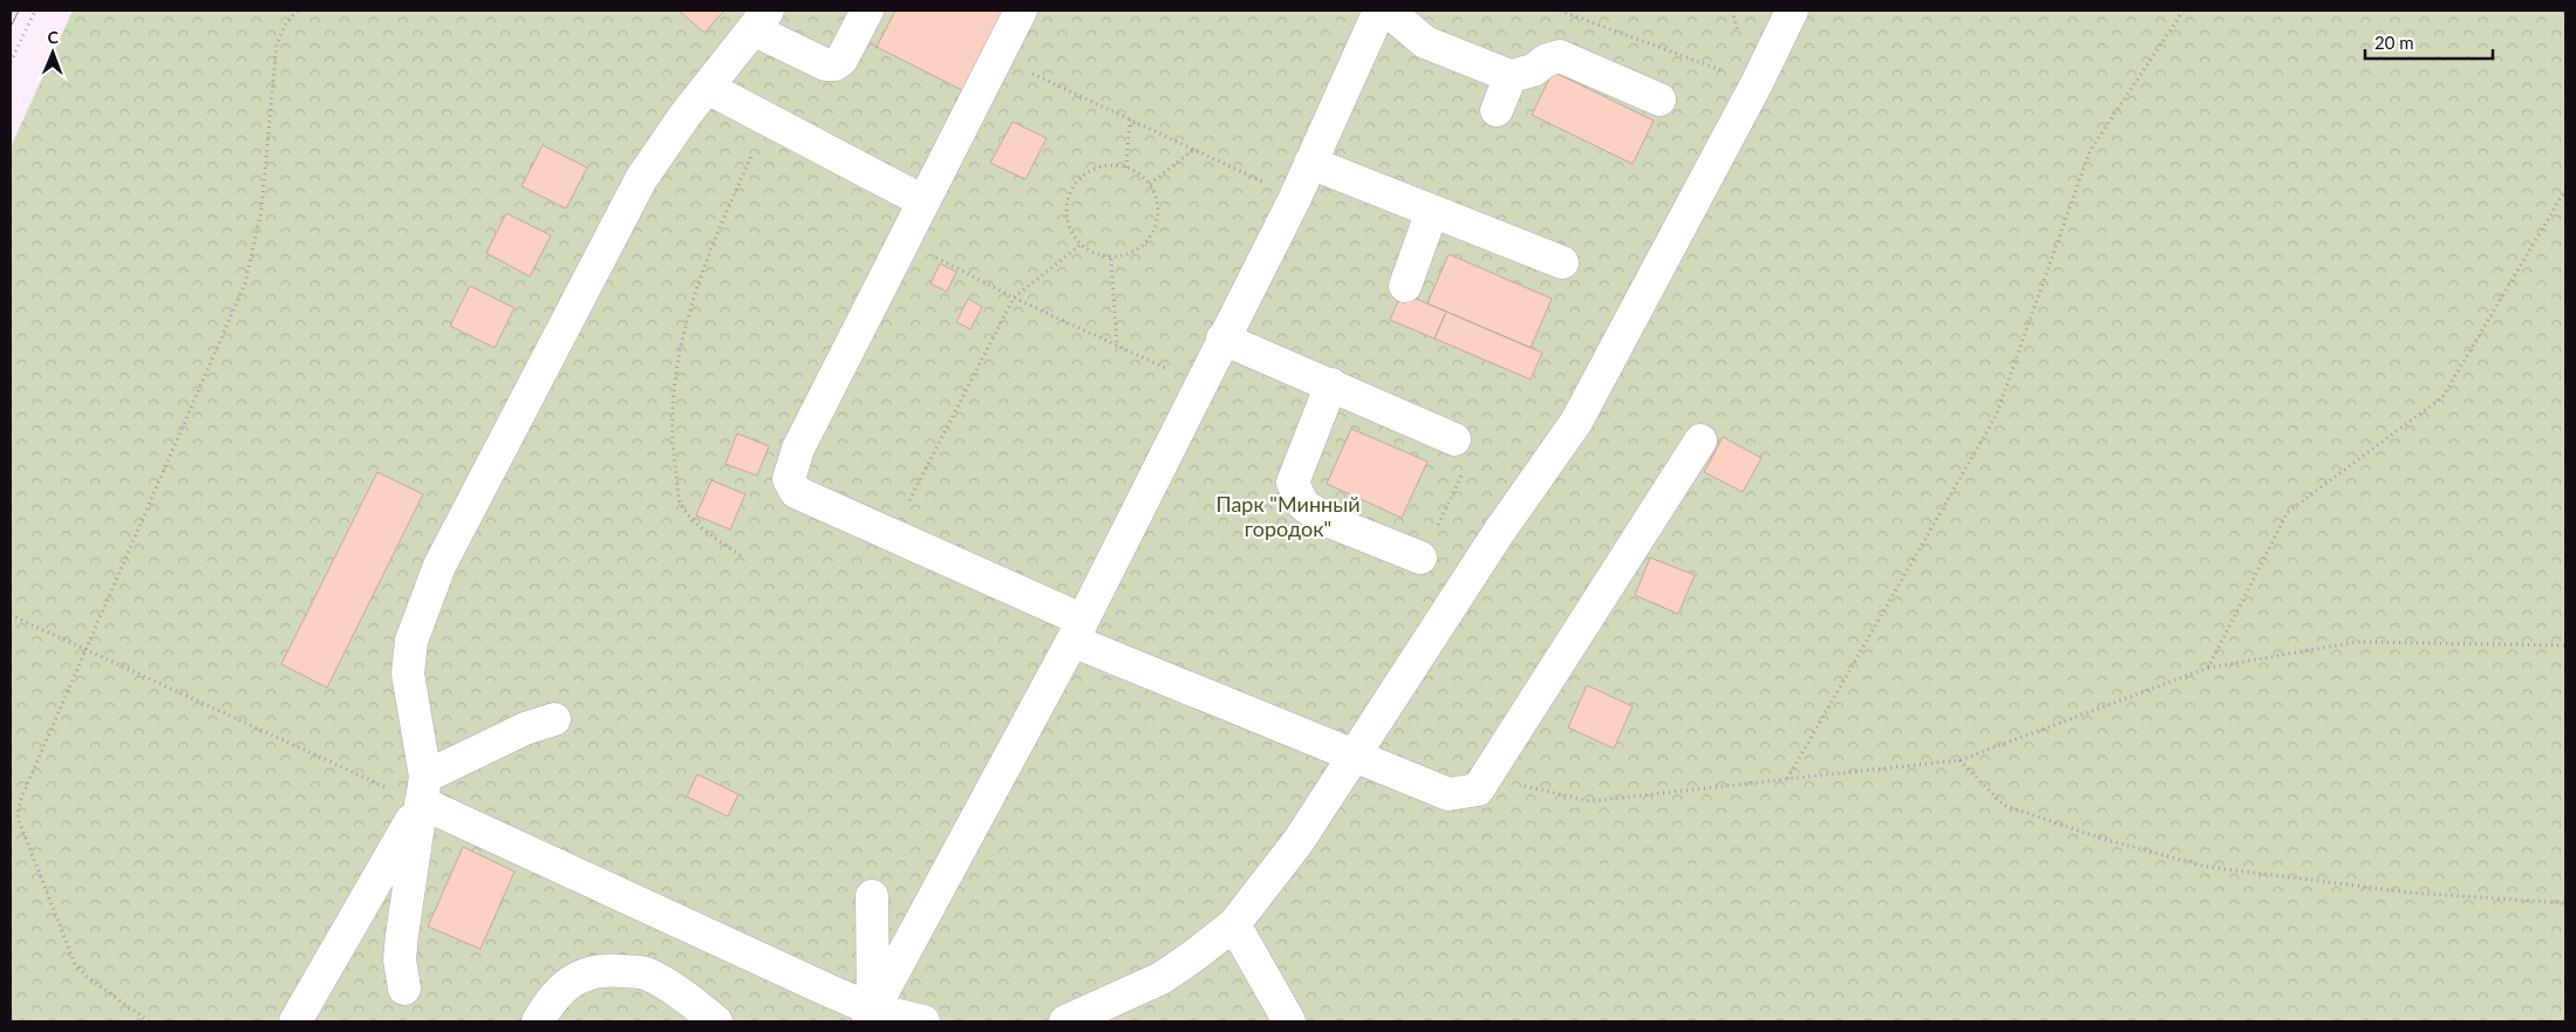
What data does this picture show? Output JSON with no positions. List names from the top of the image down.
{
  "parks": ["Парк \"Минный городок\""],
  "scale_bar": "20 m",
  "north": "top"
}
